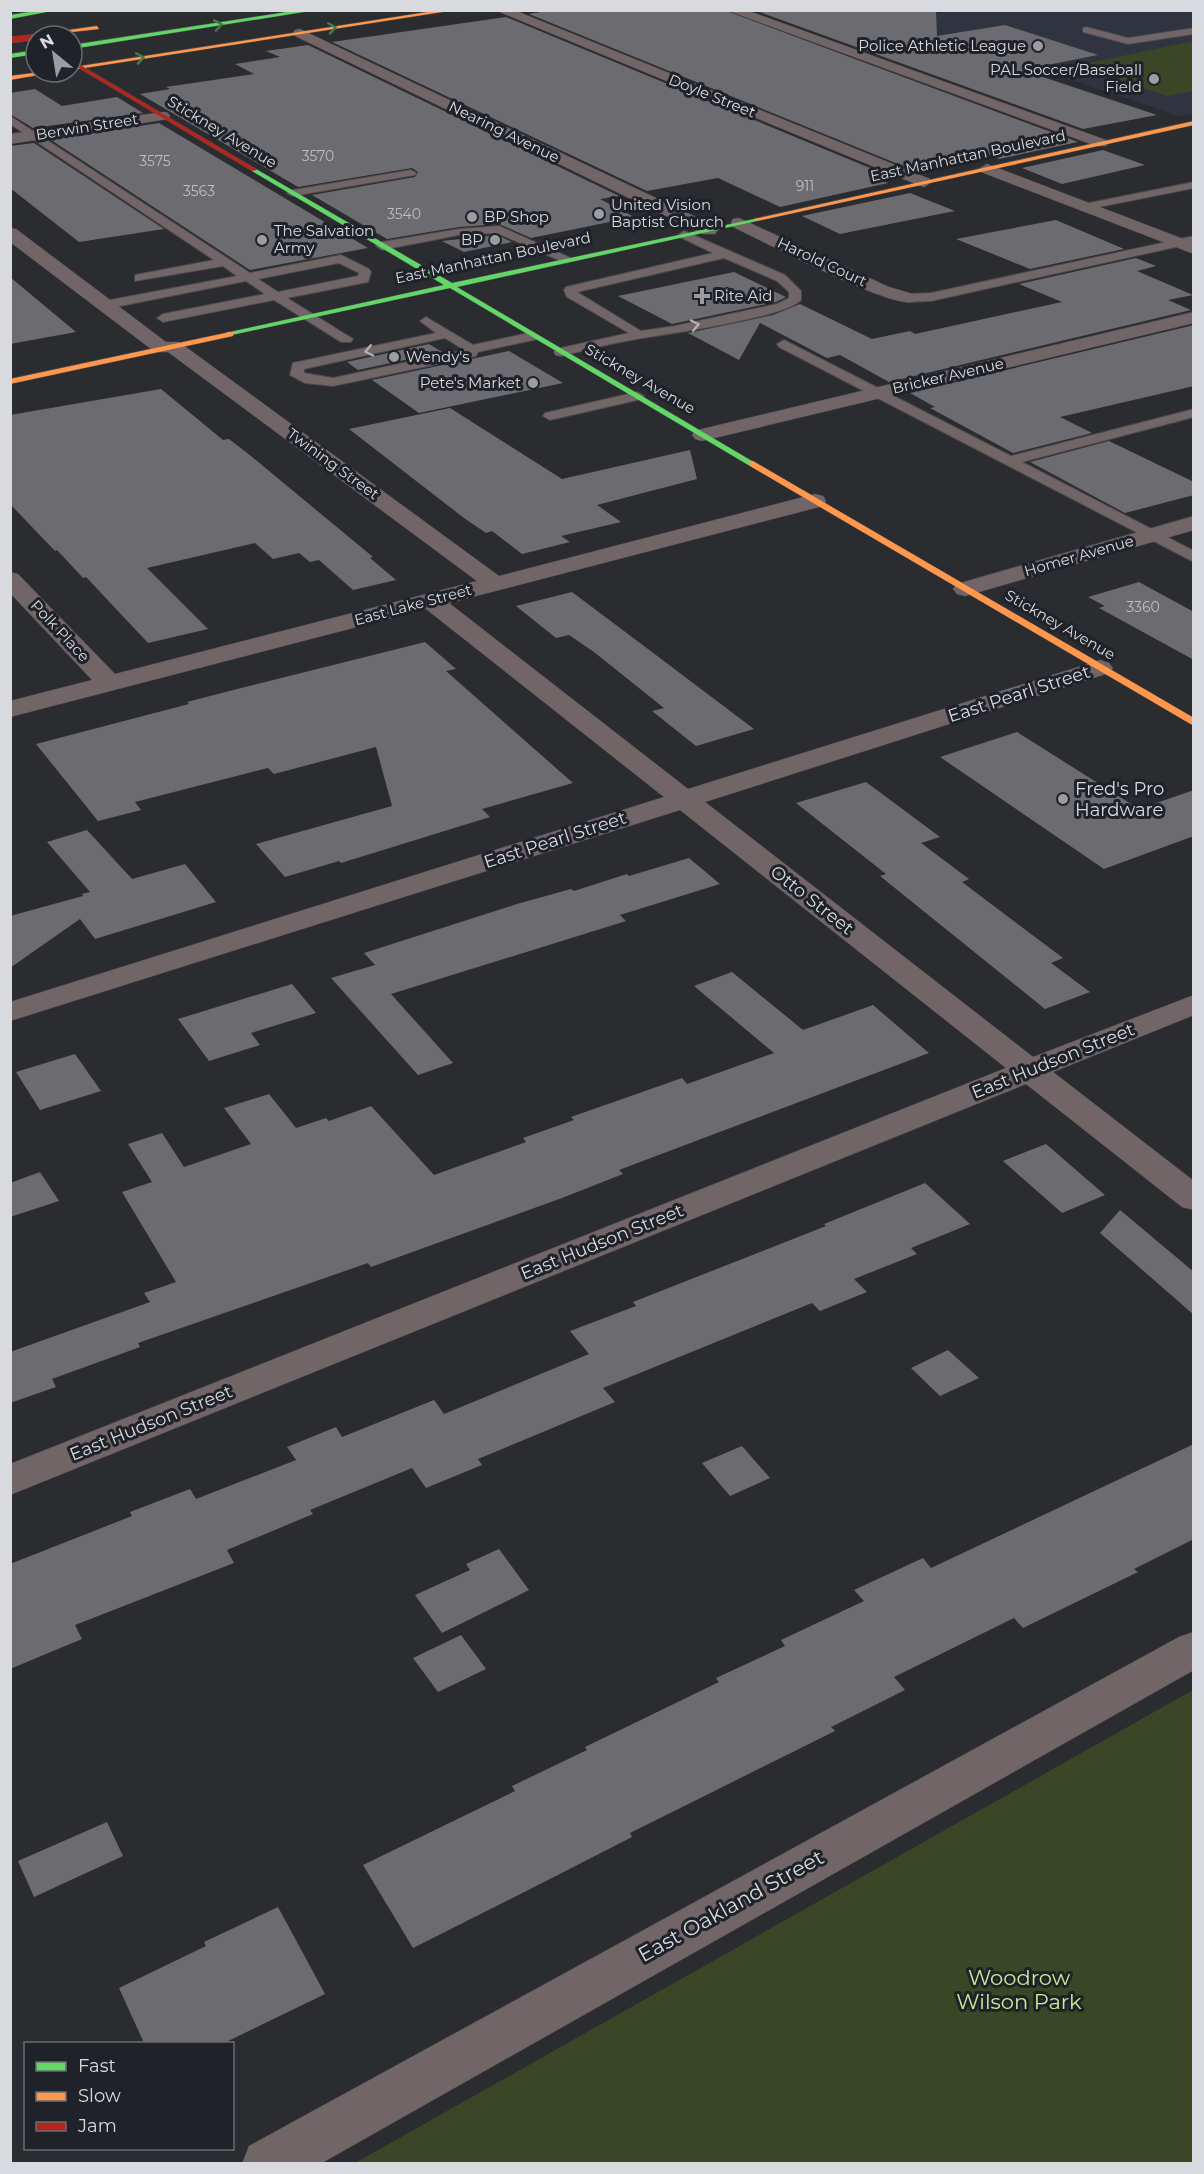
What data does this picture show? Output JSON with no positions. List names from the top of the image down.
{
  "streets": {
    "main road": ["Stickney Avenue", "East Manhattan Boulevard"],
    "street": [
      "Doyle Street",
      "Berwin Street",
      "Nearing Avenue",
      "Harold Court",
      "Bricker Avenue",
      "Twining Street",
      "Homer Avenue",
      "East Lake Street",
      "Polk Place",
      "East Pearl Street",
      "Otto Street",
      "East Hudson Street",
      "East Oakland Street"
    ]
  },
  "crossings": [
    ["Doyle Street", "East Manhattan Boulevard"],
    ["Berwin Street", "Stickney Avenue"],
    ["Stickney Avenue", "East Manhattan Boulevard"],
    ["Stickney Avenue", "Bricker Avenue"],
    ["Stickney Avenue", "Homer Avenue"],
    ["Stickney Avenue", "East Lake Street"],
    ["Stickney Avenue", "East Pearl Street"],
    ["Nearing Avenue", "East Manhattan Boulevard"],
    ["East Manhattan Boulevard", "Harold Court"],
    ["East Manhattan Boulevard", "Twining Street"],
    ["Twining Street", "East Lake Street"],
    ["East Lake Street", "Polk Place"],
    ["East Lake Street", "Otto Street"],
    ["East Pearl Street", "Otto Street"],
    ["Otto Street", "East Hudson Street"]
  ],
  "parks": ["Woodrow Wilson Park"],
  "places": {
    "other": [
      "Police Athletic League",
      "PAL Soccer/Baseball Field",
      "United Vision Baptist Church",
      "BP Shop",
      "The Salvation Army",
      "BP",
      "Wendy's",
      "Pete's Market",
      "Fred's Pro Hardware"
    ],
    "health": ["Rite Aid"]
  },
  "house_numbers": [
    "3570",
    "3575",
    "911",
    "3563",
    "3540",
    "3360"
  ],
  "legend": ["Fast", "Slow", "Jam"],
  "north": "top left"
}
